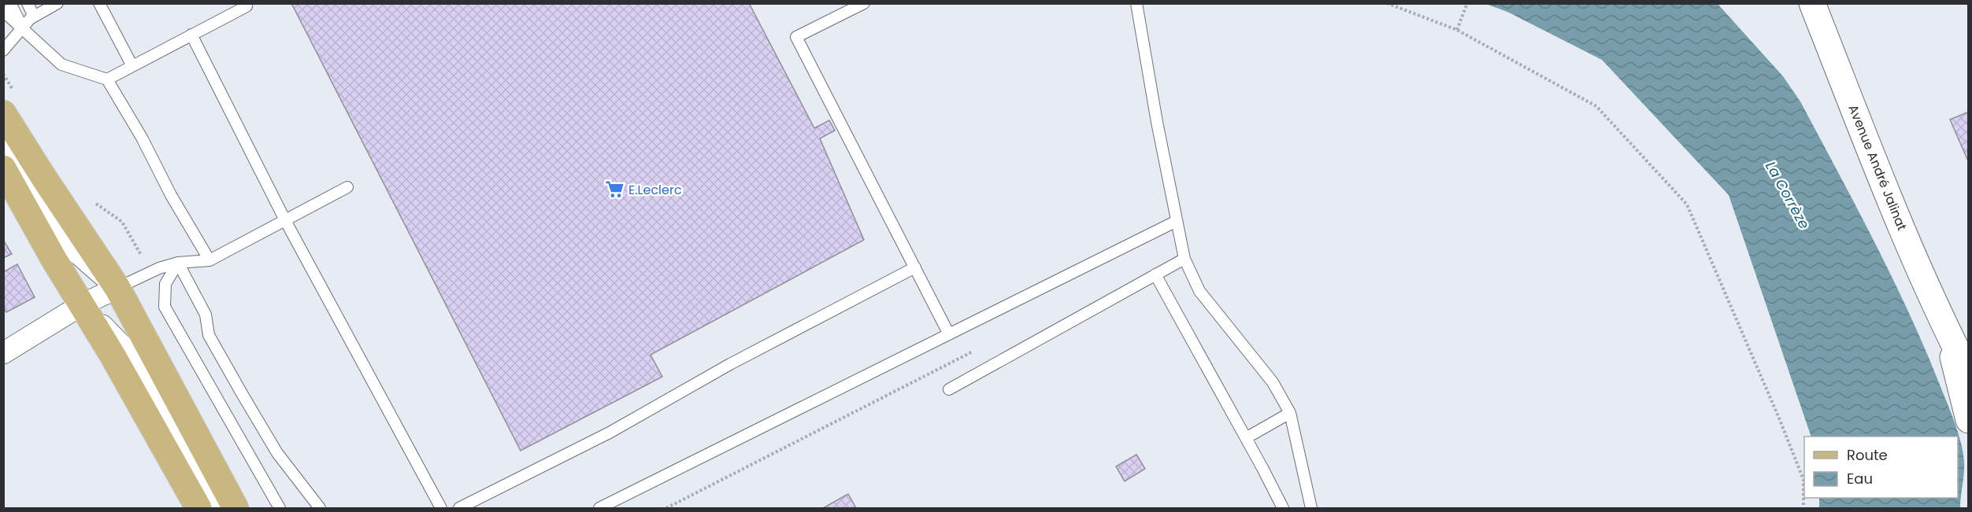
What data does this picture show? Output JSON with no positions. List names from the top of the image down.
{
  "streets": {
    "street": ["Avenue André Jalinat"]
  },
  "water": ["La Corrèze"],
  "places": {
    "supermarket": ["E.Leclerc"]
  },
  "legend": ["Route", "Eau"]
}
